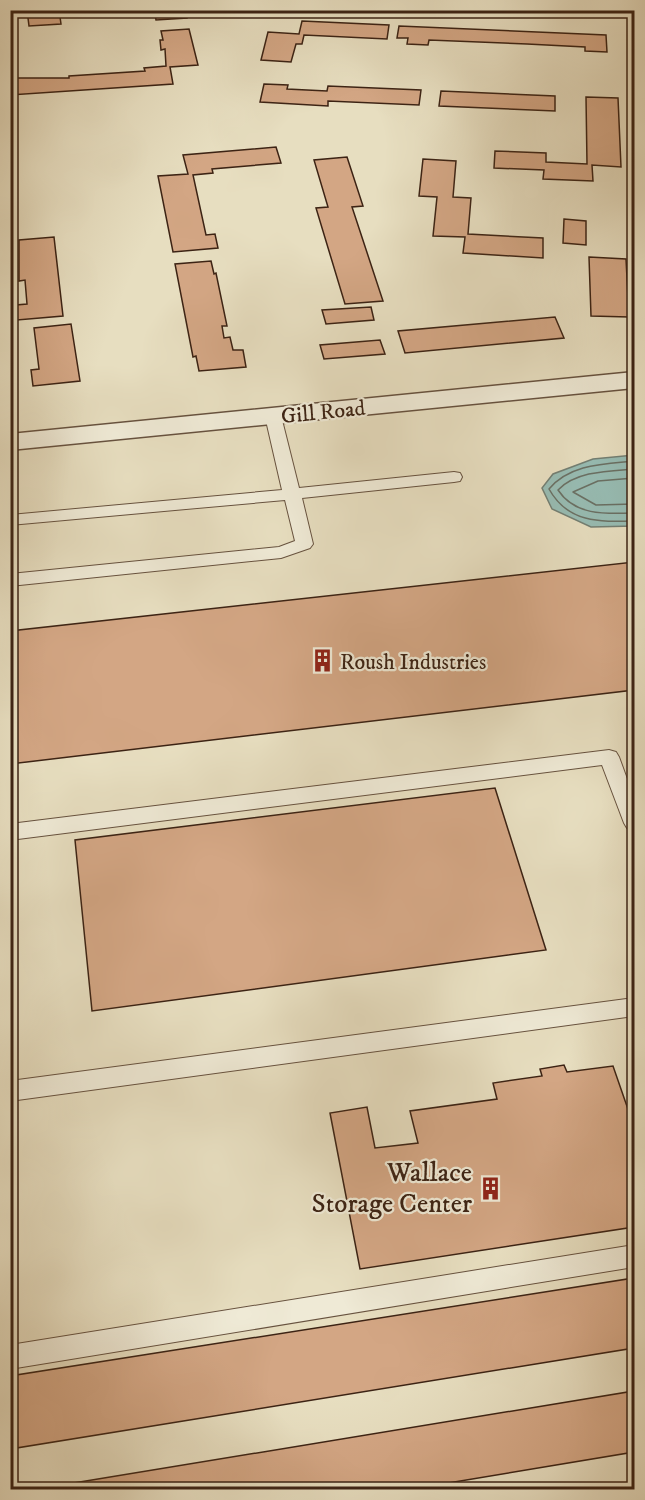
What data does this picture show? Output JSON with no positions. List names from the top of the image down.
{
  "streets": {
    "street": ["Gill Road"]
  },
  "places": {
    "building": ["Roush Industries", "Wallace Storage Center"]
  }
}
